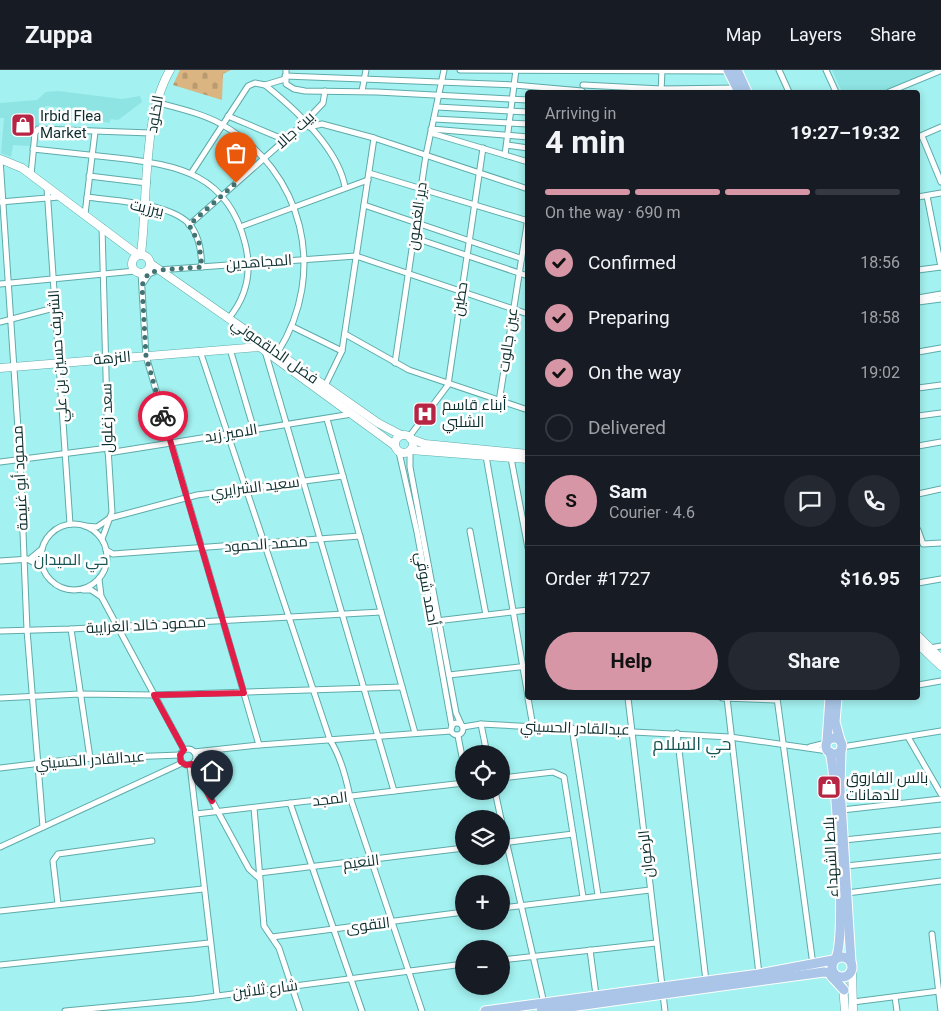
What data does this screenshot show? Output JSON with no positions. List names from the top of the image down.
{
  "streets": {
    "main road": [
      "الخلود",
      "فضل الدلقموني",
      "النزهة",
      "بلاط الشهداء"
    ],
    "street": [
      "بيت جالا",
      "بيرزيت",
      "دير الغصون",
      "المجاهدين",
      "حطين",
      "عين جالوت",
      "الشريف حسين بن علي",
      "سعد زغلول",
      "الامير زيد",
      "محمود أبو غنيمة",
      "سعيد الشرايري",
      "محمد الحمود",
      "أحمد شوقي",
      "محمود خالد الغرايبة",
      "عبدالقادر الحسيني",
      "المجد",
      "الرضوان",
      "النعيم",
      "التقوى",
      "شارع ثلاثين"
    ]
  },
  "crossings": [
    ["الخلود", "بيرزيت"],
    ["الخلود", "فضل الدلقموني"],
    ["بيت جالا", "بيرزيت"],
    ["المجاهدين", "فضل الدلقموني"],
    ["حطين", "فضل الدلقموني"],
    ["حطين", "أحمد شوقي"],
    ["فضل الدلقموني", "أحمد شوقي"],
    ["الشريف حسين بن علي", "النزهة"],
    ["الشريف حسين بن علي", "سعد زغلول"],
    ["الشريف حسين بن علي", "الامير زيد"],
    ["النزهة", "سعد زغلول"],
    ["النزهة", "محمود أبو غنيمة"],
    ["سعد زغلول", "الامير زيد"],
    ["سعد زغلول", "سعيد الشرايري"],
    ["الامير زيد", "محمود أبو غنيمة"],
    ["محمود أبو غنيمة", "محمود خالد الغرايبة"],
    ["محمود أبو غنيمة", "عبدالقادر الحسيني"],
    ["أحمد شوقي", "عبدالقادر الحسيني"],
    ["عبدالقادر الحسيني", "الرضوان"],
    ["عبدالقادر الحسيني", "بلاط الشهداء"]
  ],
  "districts": ["حي الميدان", "حي السلام"],
  "places": {
    "shop": ["Irbid Flea Market", "بالس الفاروق للدهانات"],
    "hospital": ["أبناء قاسم الشلبي"]
  },
  "page": {
    "header": "Zuppa",
    "nav": ["Map", "Layers", "Share"],
    "heading": ["4 min", "Arriving in", "19:27–19:32"],
    "panel": [
      "Sam",
      "Courier · 4.6",
      "Order #1727",
      "$16.95"
    ],
    "bar": "On the way · 690 m",
    "list": [
      ["Confirmed", "18:56"],
      ["Preparing", "18:58"],
      ["On the way", "19:02"],
      "Delivered"
    ],
    "round": "S",
    "buttons": ["Help", "Share"],
    "map_buttons": ["+", "−"]
  }
}
